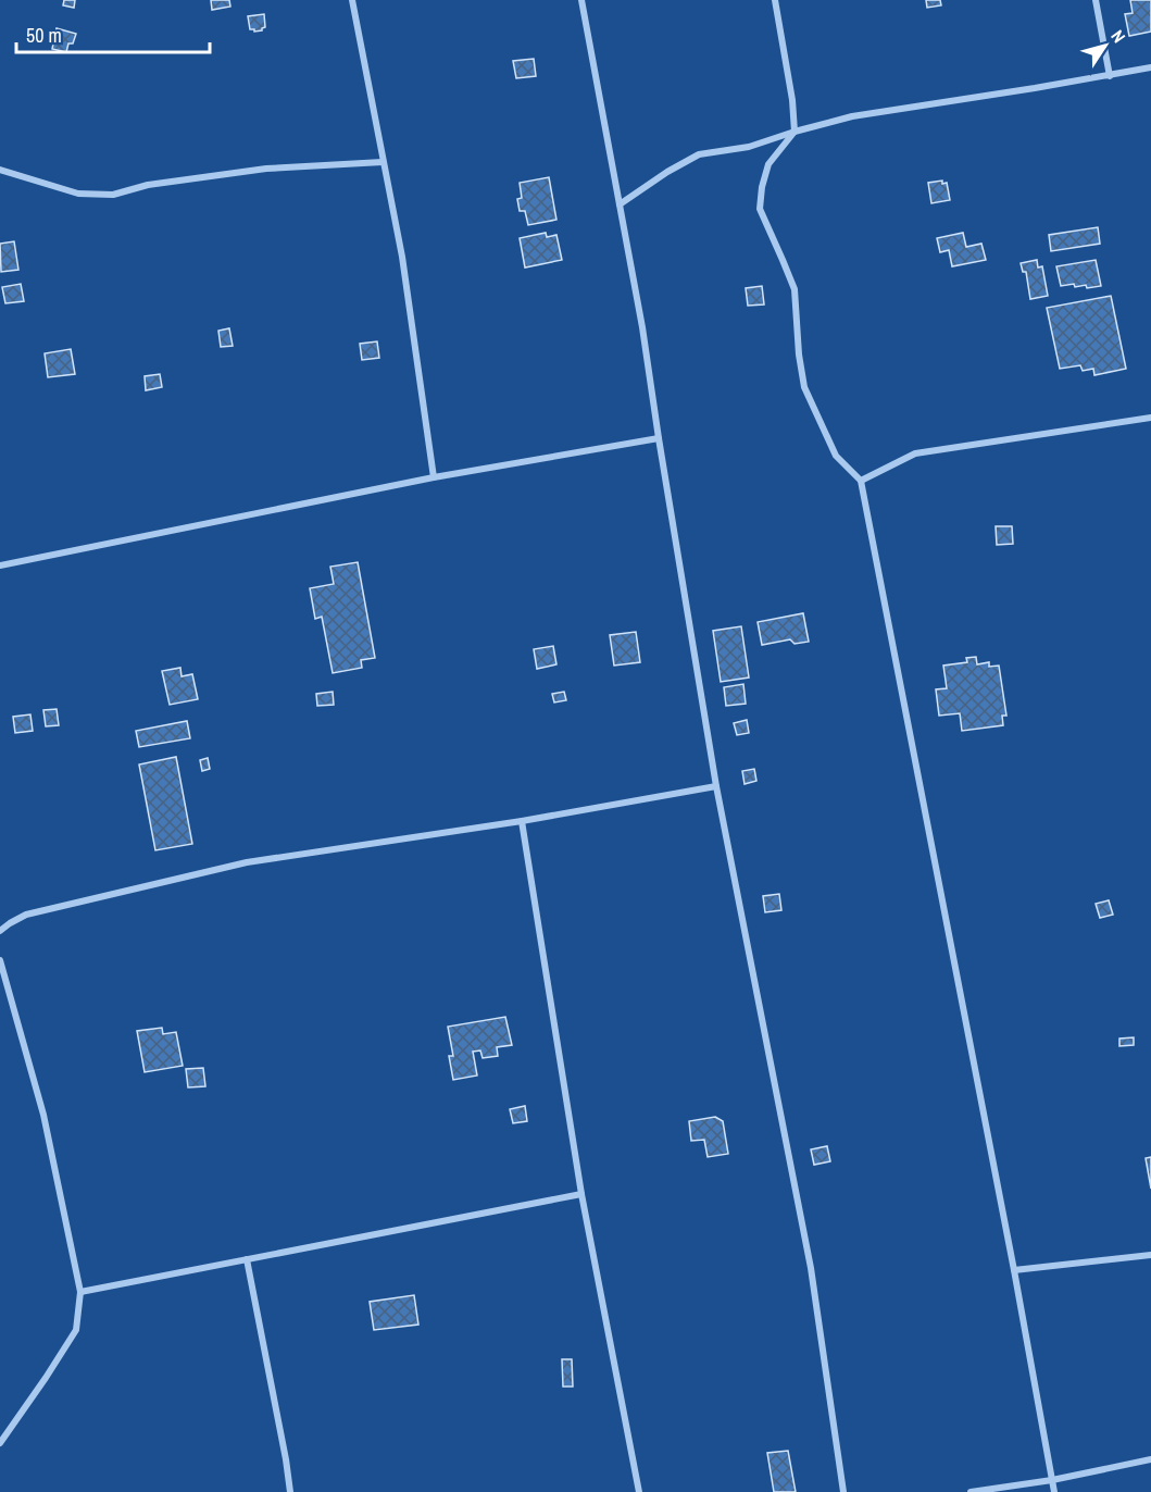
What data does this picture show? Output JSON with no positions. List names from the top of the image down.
{
  "scale_bar": "50 m",
  "north": "top right"
}
